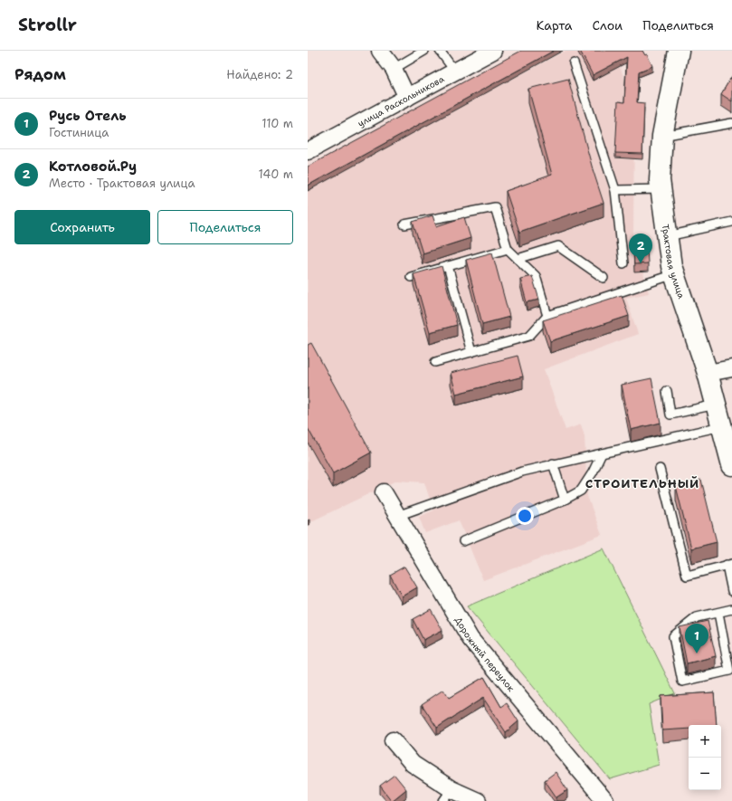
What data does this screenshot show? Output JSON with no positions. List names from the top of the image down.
{
  "streets": {
    "main road": ["Трактовая улица"],
    "street": ["улица Раскольникова", "Дорожный переулок"]
  },
  "districts": ["СТРОИТЕЛЬНЫЙ"],
  "page": {
    "header": "Strollr",
    "nav": ["Карта", "Слои", "Поделиться"],
    "heading": ["Рядом", "Найдено: 2"],
    "list": [
      {
        "mark": "1",
        "name": "Русь Отель",
        "note": "Гостиница",
        "value": "110 m"
      },
      {
        "mark": "2",
        "name": "Котловой.Ру",
        "note": "Место · Трактовая улица",
        "value": "140 m"
      }
    ],
    "buttons": ["Сохранить", "Поделиться"],
    "pins": ["2", "1"],
    "map_buttons": ["+", "−"]
  }
}
